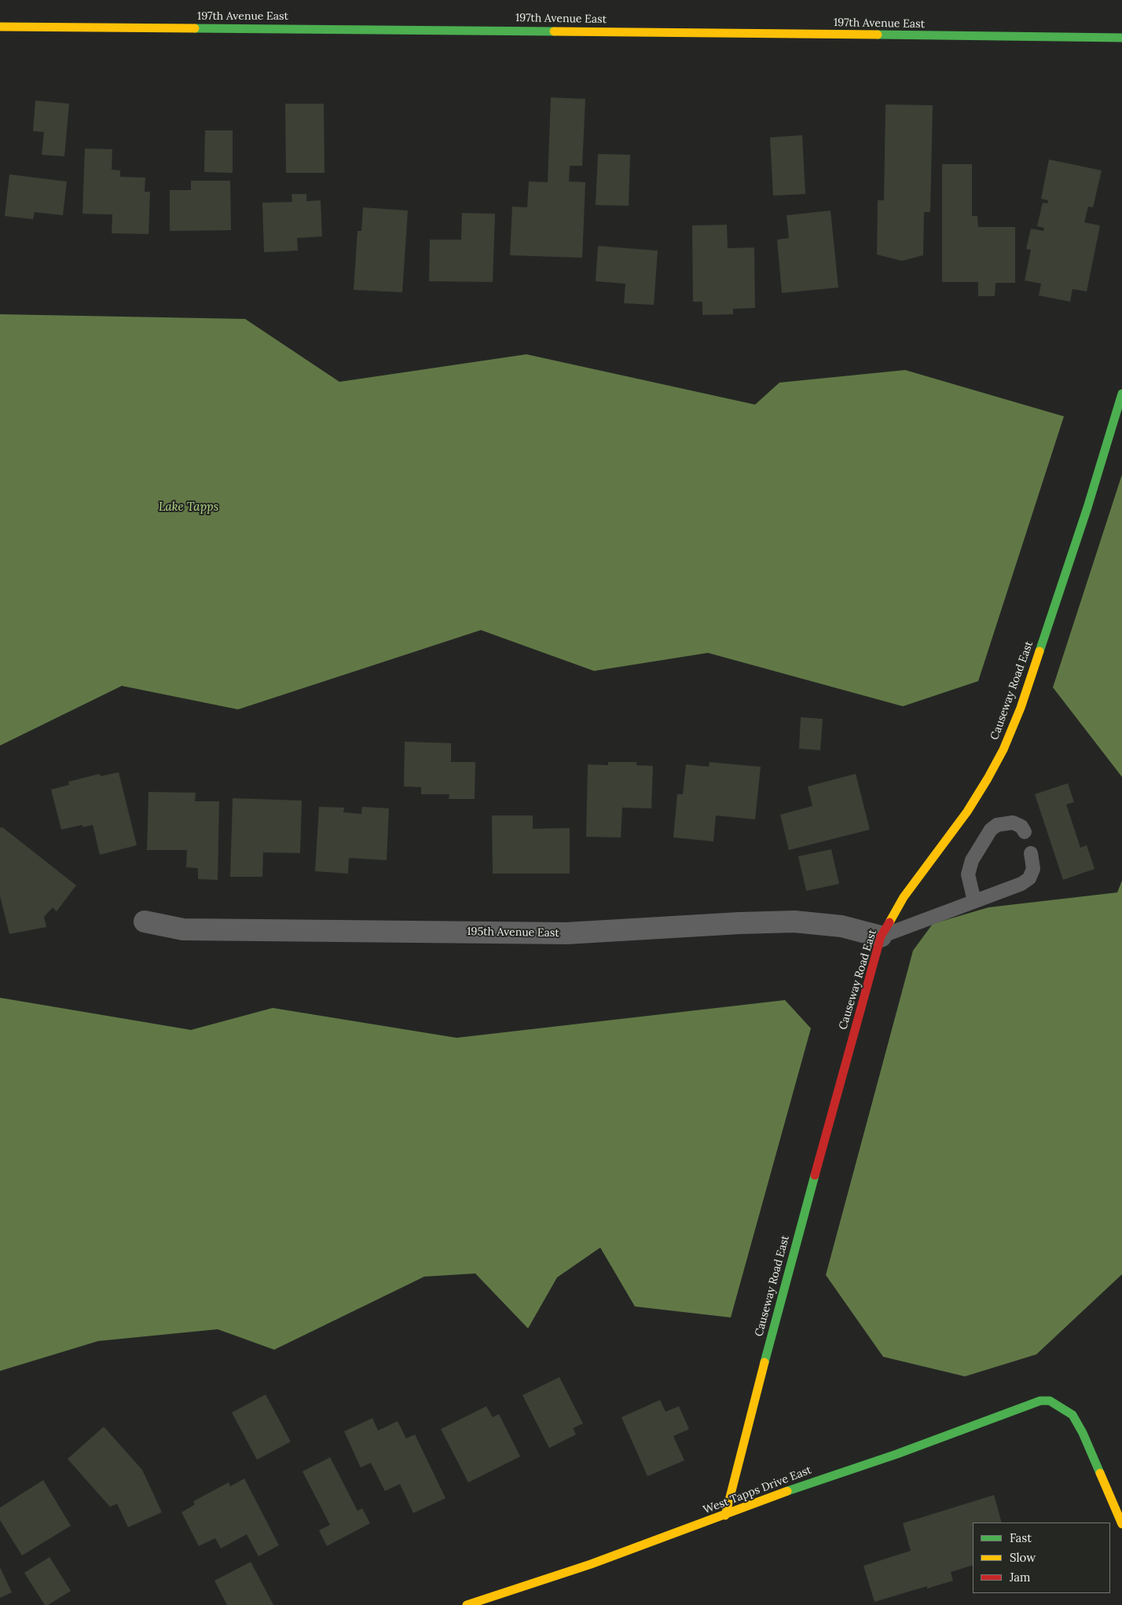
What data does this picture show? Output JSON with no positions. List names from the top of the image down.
{
  "streets": {
    "street": [
      "197th Avenue East",
      "Causeway Road East",
      "195th Avenue East",
      "West Tapps Drive East"
    ]
  },
  "crossings": [
    ["Causeway Road East", "195th Avenue East"],
    ["Causeway Road East", "West Tapps Drive East"]
  ],
  "water": ["Lake Tapps"],
  "legend": ["Fast", "Slow", "Jam"]
}
